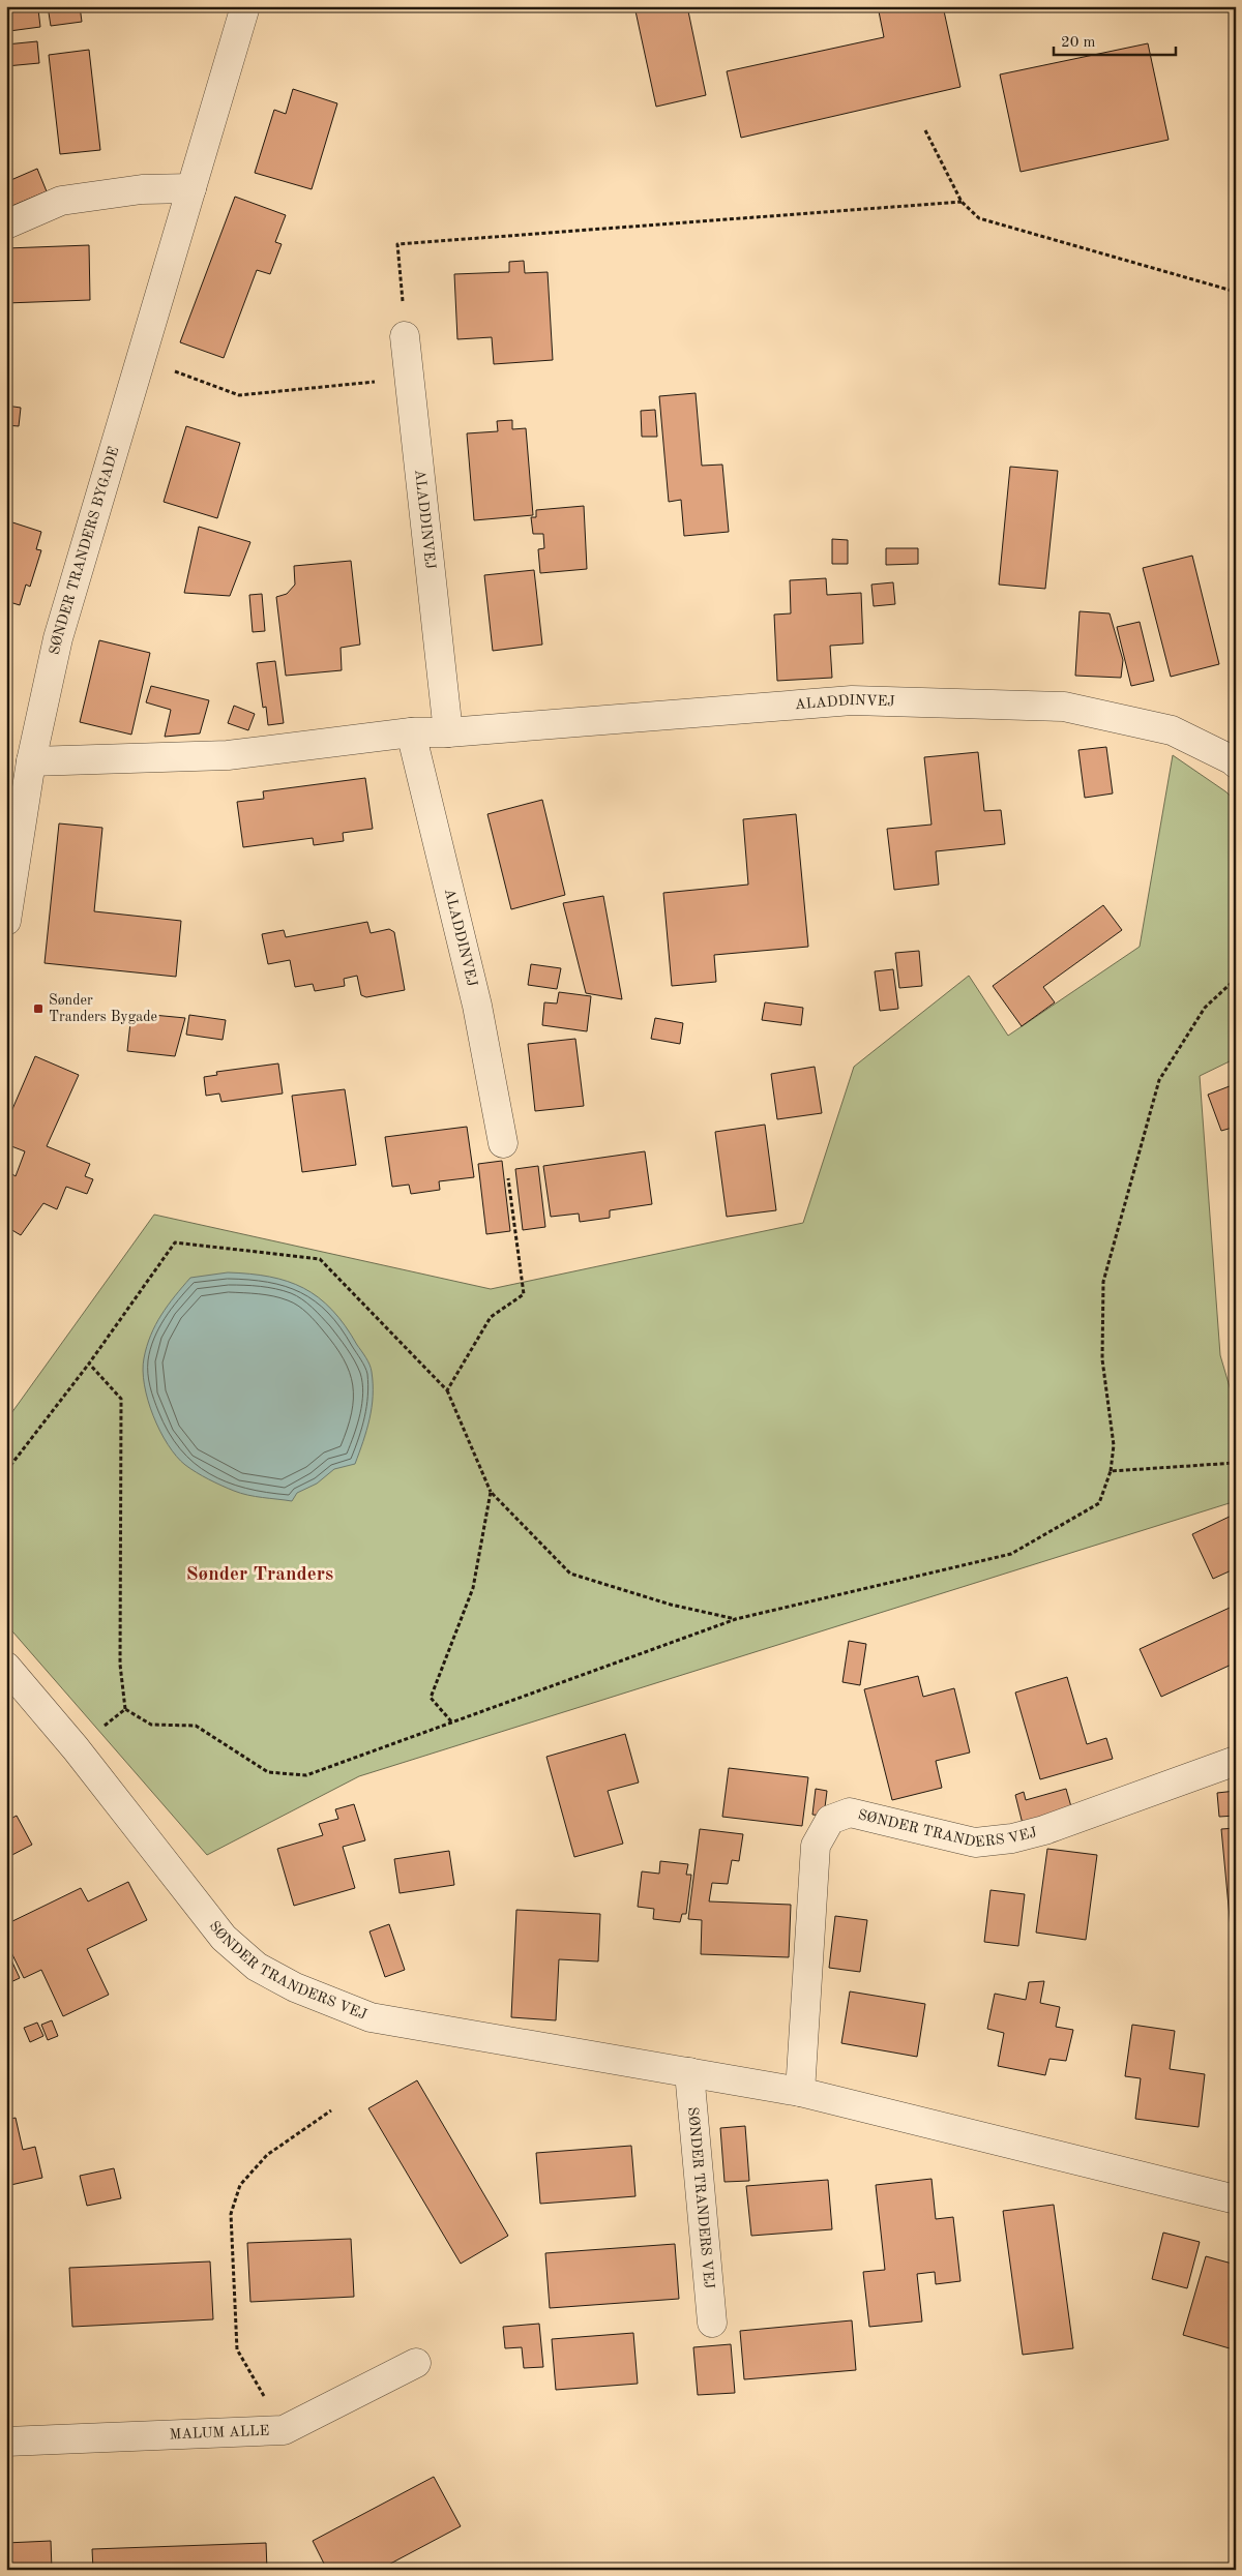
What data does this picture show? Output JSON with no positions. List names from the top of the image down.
{
  "streets": {
    "street": [
      "ALADDINVEJ",
      "SØNDER TRANDERS BYGADE",
      "SØNDER TRANDERS VEJ",
      "MALUM ALLE"
    ]
  },
  "crossings": [
    ["ALADDINVEJ", "SØNDER TRANDERS BYGADE"]
  ],
  "districts": ["Sønder Tranders"],
  "places": {
    "transit": ["Sønder Tranders Bygade"]
  },
  "scale_bar": "20 m"
}
